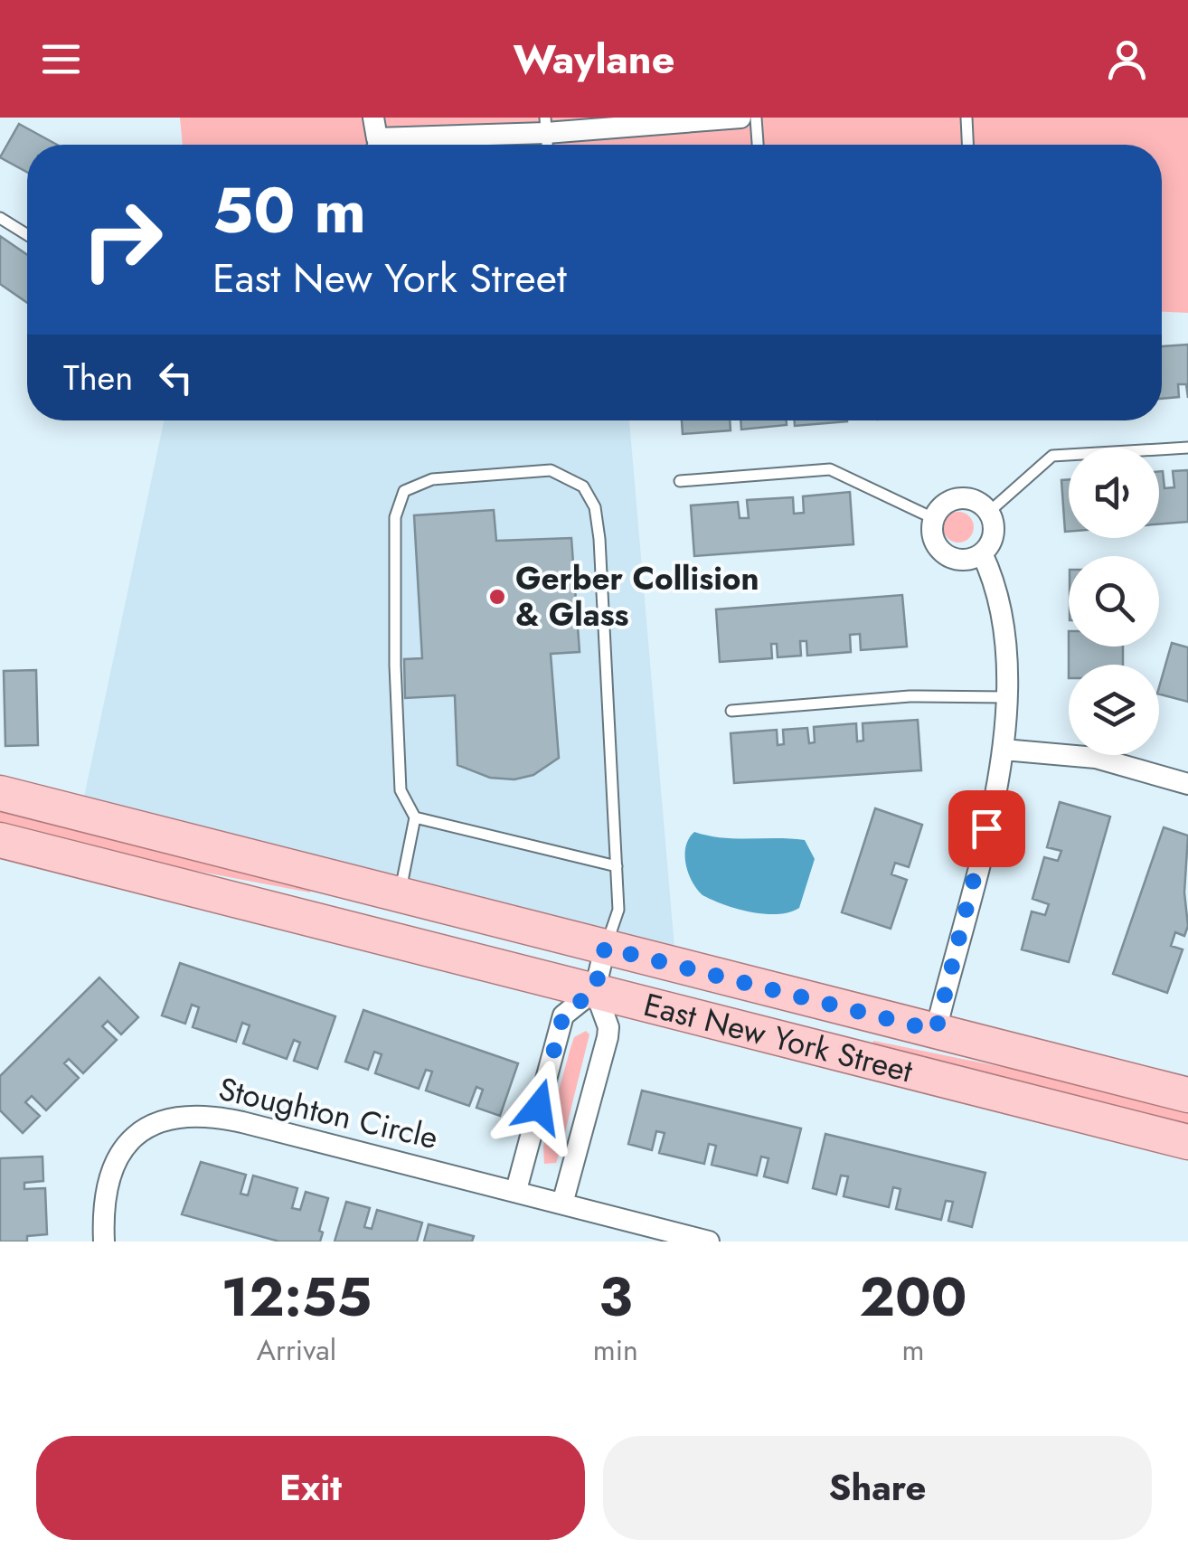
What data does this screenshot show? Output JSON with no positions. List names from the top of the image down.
{
  "streets": {
    "main road": ["East New York Street"],
    "street": ["Stoughton Circle"]
  },
  "places": ["Gerber Collision & Glass"],
  "page": {
    "header": "Waylane",
    "turn": ["50 m", "East New York Street"],
    "then": "Then",
    "eta": [
      "12:55",
      "Arrival",
      "3",
      "min",
      "200",
      "m"
    ],
    "buttons": ["Exit", "Share"]
  }
}
